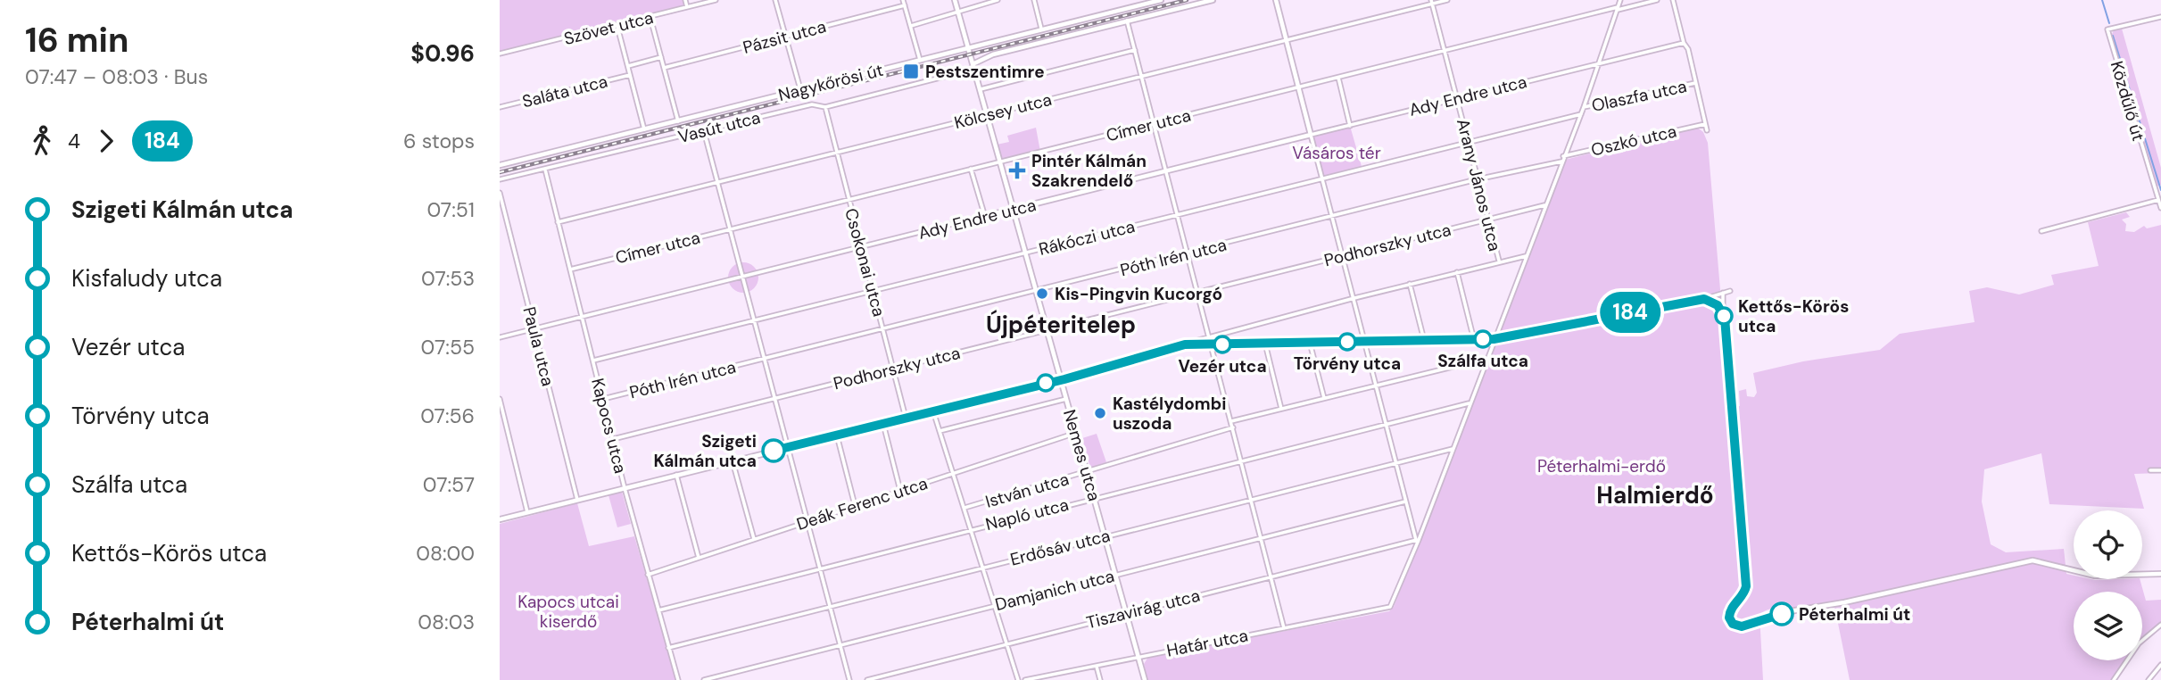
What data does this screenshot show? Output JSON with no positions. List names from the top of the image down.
{
  "streets": {
    "street": [
      "Szövet utca",
      "Pázsit utca",
      "Nagykőrösi út",
      "Saláta utca",
      "Ady Endre utca",
      "Olaszfa utca",
      "Közdűlő út",
      "Kölcsey utca",
      "Címer utca",
      "Vasút utca",
      "Oszkó utca",
      "Arany János utca",
      "Rákóczi utca",
      "Podhorszky utca",
      "Póth Irén utca",
      "Csokonai utca",
      "Paula utca",
      "Kapocs utca",
      "Nemes utca",
      "István utca",
      "Deák Ferenc utca",
      "Napló utca",
      "Erdősáv utca",
      "Damjanich utca",
      "Tiszavirág utca",
      "Határ utca"
    ]
  },
  "crossings": [
    ["Nagykőrösi út", "Nemes utca"],
    ["Ady Endre utca", "Arany János utca"],
    ["Ady Endre utca", "Csokonai utca"],
    ["Ady Endre utca", "Paula utca"],
    ["Ady Endre utca", "Kapocs utca"],
    ["Ady Endre utca", "Nemes utca"],
    ["Kölcsey utca", "Arany János utca"],
    ["Kölcsey utca", "Csokonai utca"],
    ["Kölcsey utca", "Kapocs utca"],
    ["Kölcsey utca", "Nemes utca"],
    ["Címer utca", "Arany János utca"],
    ["Címer utca", "Csokonai utca"],
    ["Címer utca", "Kapocs utca"],
    ["Címer utca", "Nemes utca"],
    ["Vasút utca", "Csokonai utca"],
    ["Vasút utca", "Kapocs utca"],
    ["Vasút utca", "Nemes utca"],
    ["Arany János utca", "Rákóczi utca"],
    ["Arany János utca", "Podhorszky utca"],
    ["Arany János utca", "Póth Irén utca"],
    ["Rákóczi utca", "Csokonai utca"],
    ["Rákóczi utca", "Kapocs utca"],
    ["Rákóczi utca", "Nemes utca"],
    ["Podhorszky utca", "Csokonai utca"],
    ["Podhorszky utca", "Kapocs utca"],
    ["Podhorszky utca", "Nemes utca"],
    ["Póth Irén utca", "Csokonai utca"],
    ["Póth Irén utca", "Kapocs utca"],
    ["Póth Irén utca", "Nemes utca"],
    ["Kapocs utca", "Deák Ferenc utca"],
    ["Kapocs utca", "Napló utca"],
    ["Kapocs utca", "Erdősáv utca"],
    ["Nemes utca", "István utca"],
    ["Nemes utca", "Deák Ferenc utca"],
    ["Nemes utca", "Napló utca"],
    ["Nemes utca", "Erdősáv utca"],
    ["Nemes utca", "Damjanich utca"],
    ["Nemes utca", "Tiszavirág utca"],
    ["Nemes utca", "Határ utca"],
    ["Tiszavirág utca", "Határ utca"]
  ],
  "districts": ["Újpéteritelep", "Halmierdő"],
  "parks": ["Vásáros tér", "Péterhalmi-erdő", "Kapocs utcai kiserdő"],
  "places": {
    "transit": ["Pestszentimre"],
    "health": ["Pintér Kálmán Szakrendelő"],
    "other": [
      "Kis-Pingvin Kucorgó",
      "Kettős-Körös utca",
      "Szálfa utca",
      "Törvény utca",
      "Vezér utca",
      "Kastélydombi uszoda",
      "Szigeti Kálmán utca",
      "Péterhalmi út"
    ]
  },
  "lines": ["bus line 184"],
  "page": {
    "heading": ["16 min", "07:47 – 08:03 · Bus", "$0.96"],
    "on_map": "184",
    "legs": ["4", "184", "6 stops"],
    "list": [
      {
        "name": "Szigeti Kálmán utca",
        "value": "07:51"
      },
      {
        "name": "Kisfaludy utca",
        "value": "07:53"
      },
      {
        "name": "Vezér utca",
        "value": "07:55"
      },
      {
        "name": "Törvény utca",
        "value": "07:56"
      },
      {
        "name": "Szálfa utca",
        "value": "07:57"
      },
      {
        "name": "Kettős-Körös utca",
        "value": "08:00"
      },
      {
        "name": "Péterhalmi út",
        "value": "08:03"
      }
    ]
  }
}
